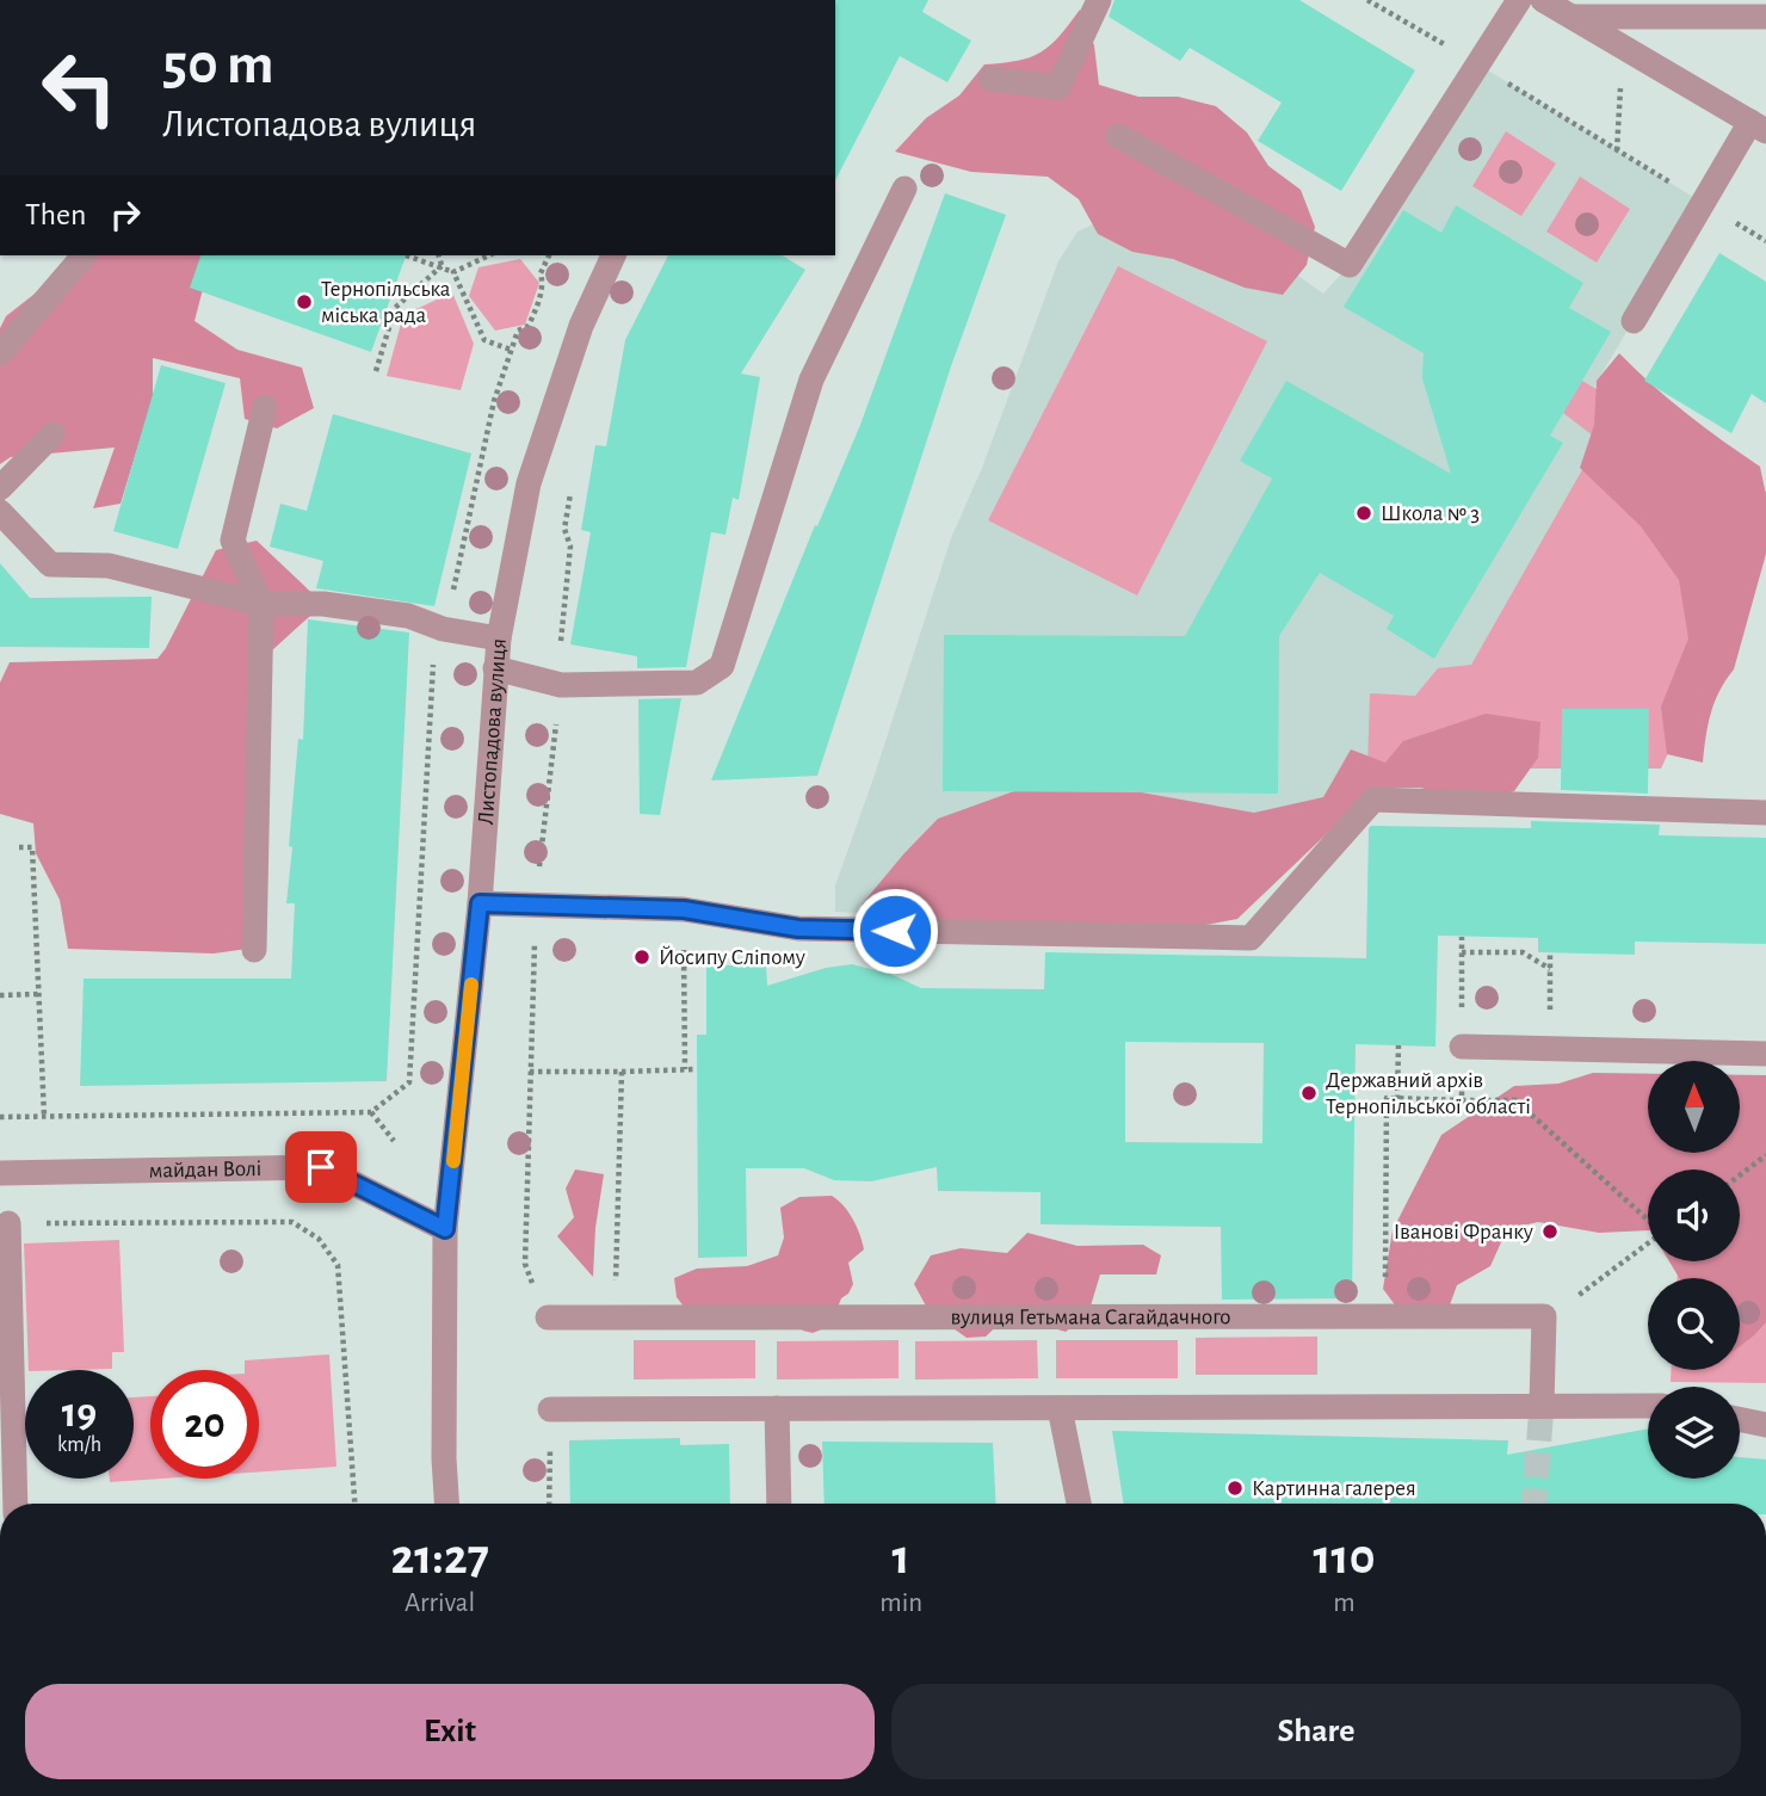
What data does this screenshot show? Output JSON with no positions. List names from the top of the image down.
{
  "streets": {
    "street": ["Листопадова вулиця", "майдан Волі", "вулиця Гетьмана Сагайдачного"]
  },
  "crossings": [
    ["Листопадова вулиця", "майдан Волі"]
  ],
  "places": [
    "Тернопільська міська рада",
    "Школа № 3",
    "Йосипу Сліпому",
    "Державний архів Тернопільської області",
    "Іванові Франку",
    "Картинна галерея"
  ],
  "north": "top",
  "page": {
    "turn": ["50 m", "Листопадова вулиця"],
    "then": "Then",
    "speed": "19 km/h",
    "limit": "20",
    "eta": [
      "21:27",
      "Arrival",
      "1",
      "min",
      "110",
      "m"
    ],
    "buttons": ["Exit", "Share"]
  }
}
